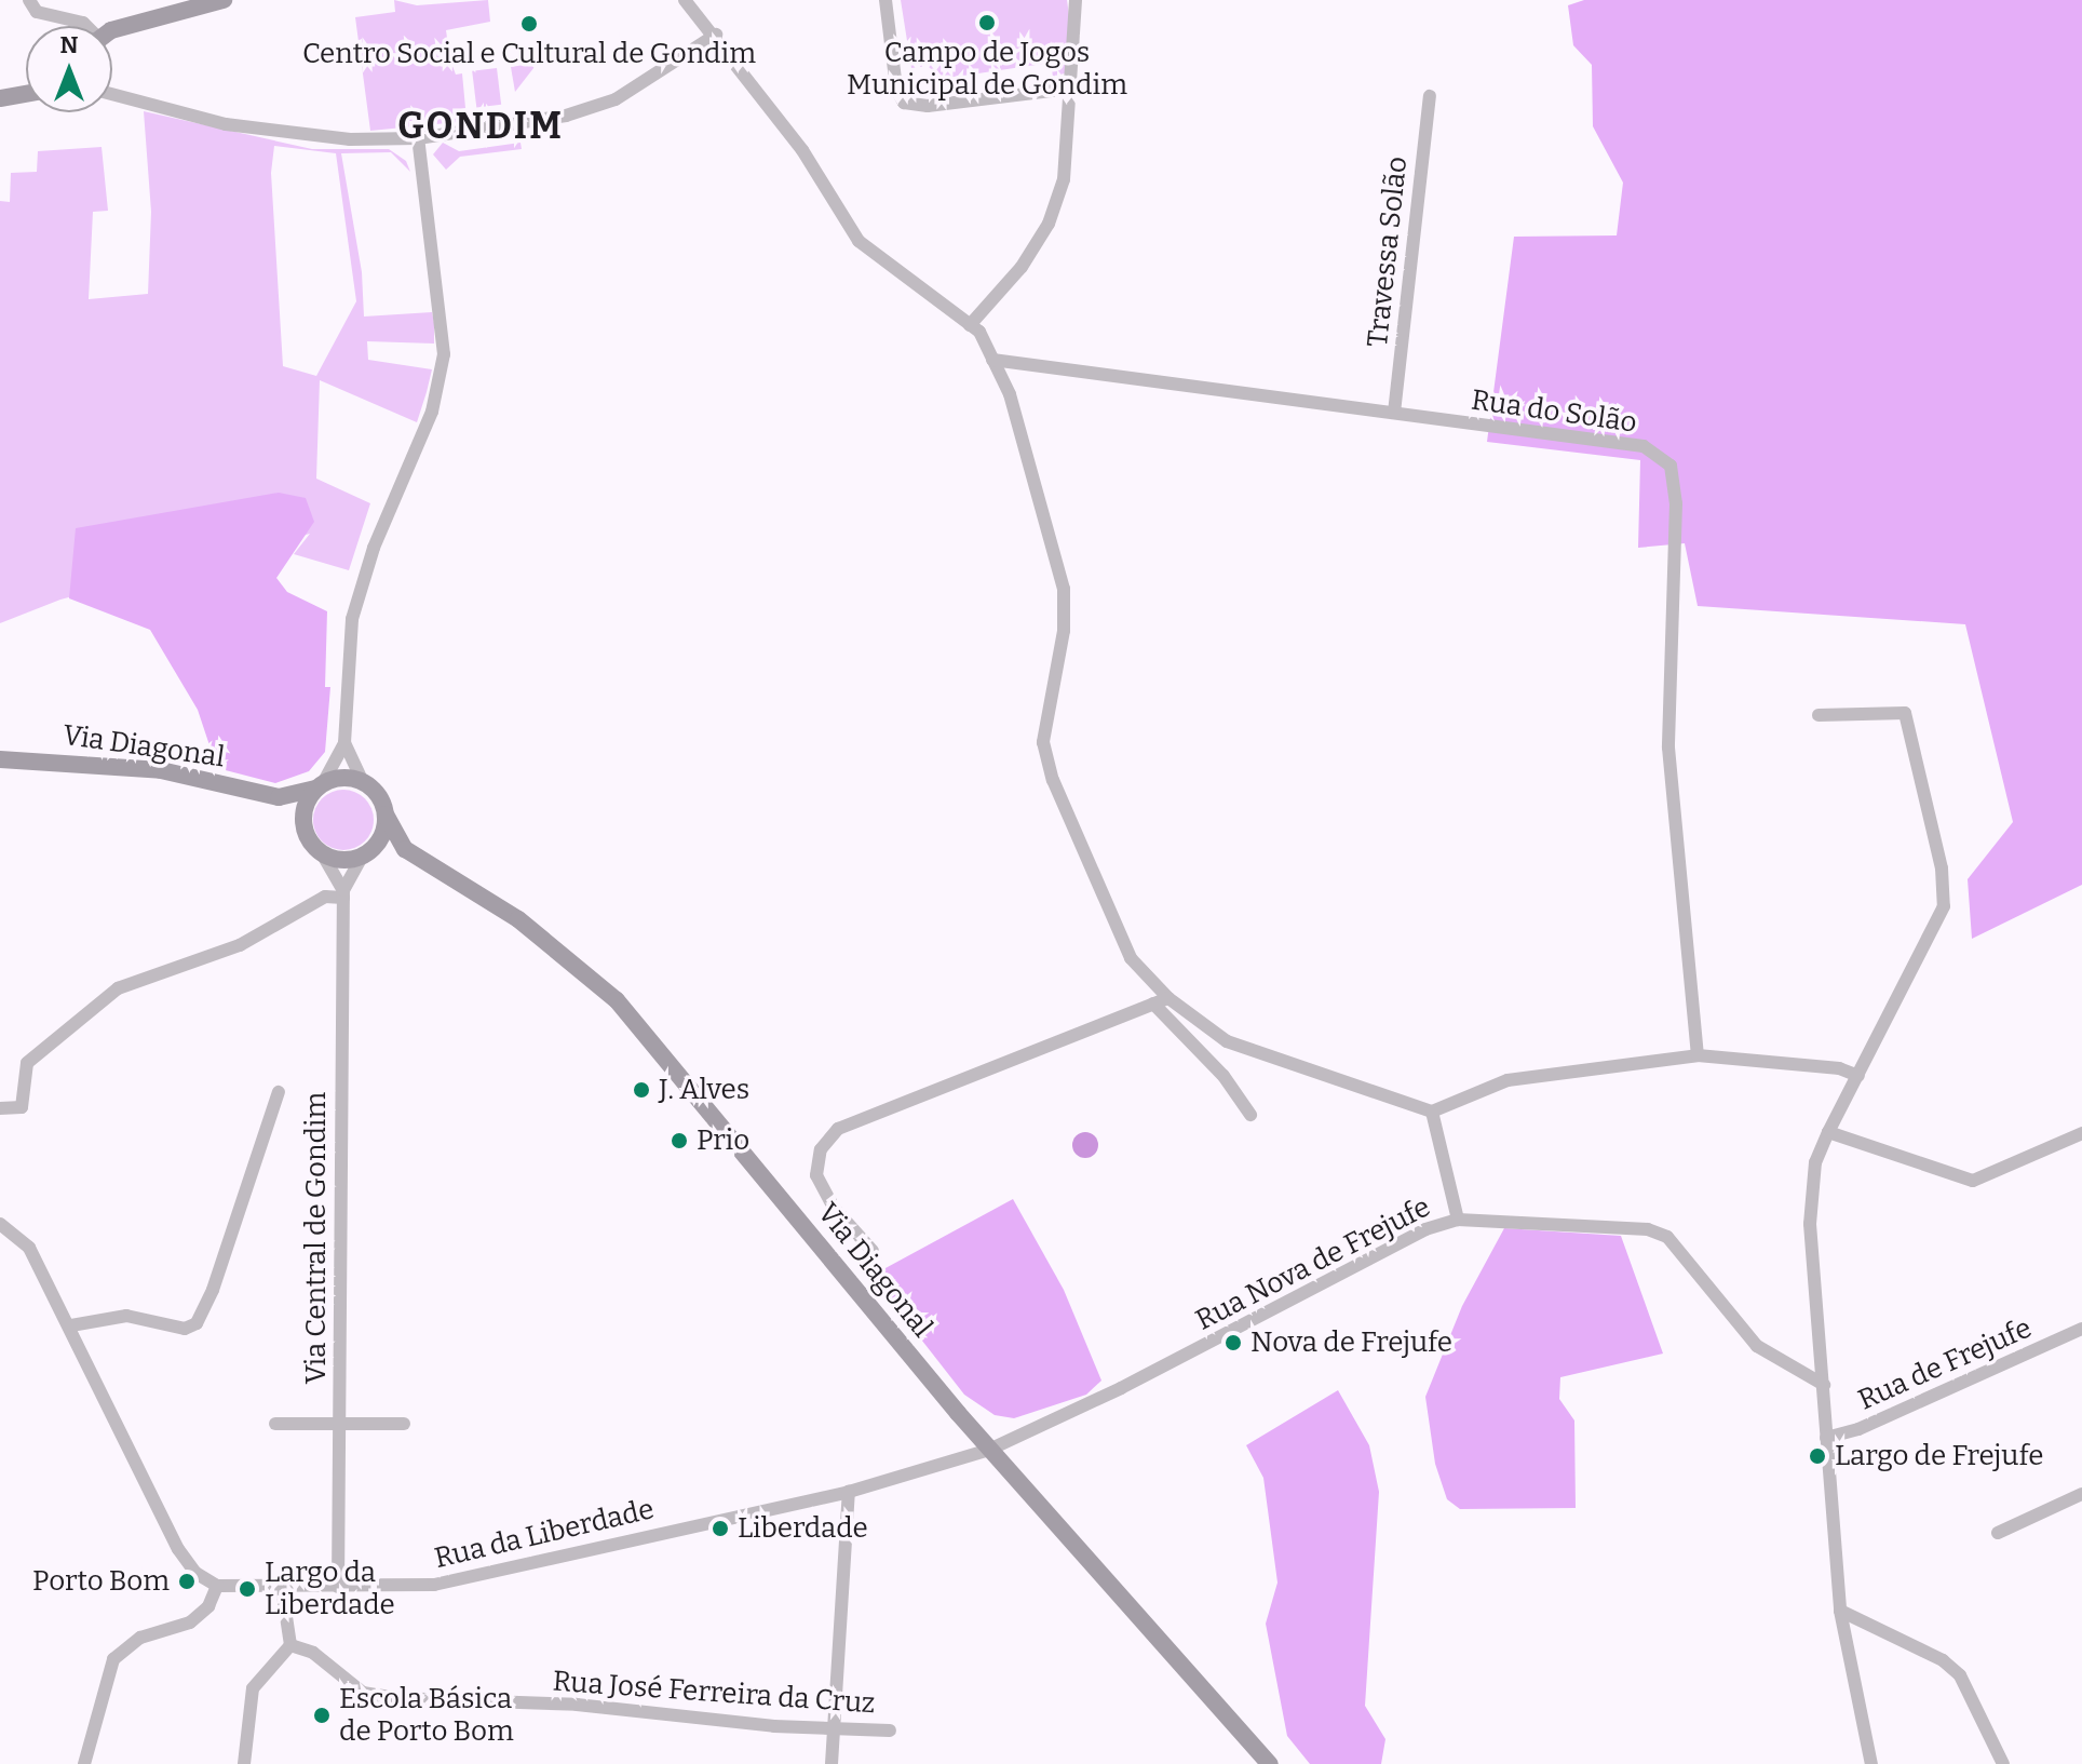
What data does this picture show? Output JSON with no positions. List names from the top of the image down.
{
  "streets": {
    "main road": ["Via Diagonal"],
    "street": [
      "Travessa Solão",
      "Rua do Solão",
      "Via Central de Gondim",
      "Rua Nova de Frejufe",
      "Rua de Frejufe",
      "Rua da Liberdade",
      "Rua José Ferreira da Cruz"
    ]
  },
  "crossings": [
    ["Travessa Solão", "Rua do Solão"],
    ["Via Diagonal", "Via Central de Gondim"],
    ["Via Diagonal", "Rua Nova de Frejufe"],
    ["Via Diagonal", "Rua da Liberdade"],
    ["Via Central de Gondim", "Rua da Liberdade"],
    ["Rua Nova de Frejufe", "Rua da Liberdade"]
  ],
  "districts": ["GONDIM"],
  "places": [
    "Campo de Jogos Municipal de Gondim",
    "Centro Social e Cultural de Gondim",
    "J. Alves",
    "Prio",
    "Nova de Frejufe",
    "Largo de Frejufe",
    "Liberdade",
    "Porto Bom",
    "Largo da Liberdade",
    "Escola Básica de Porto Bom"
  ],
  "north": "top"
}
